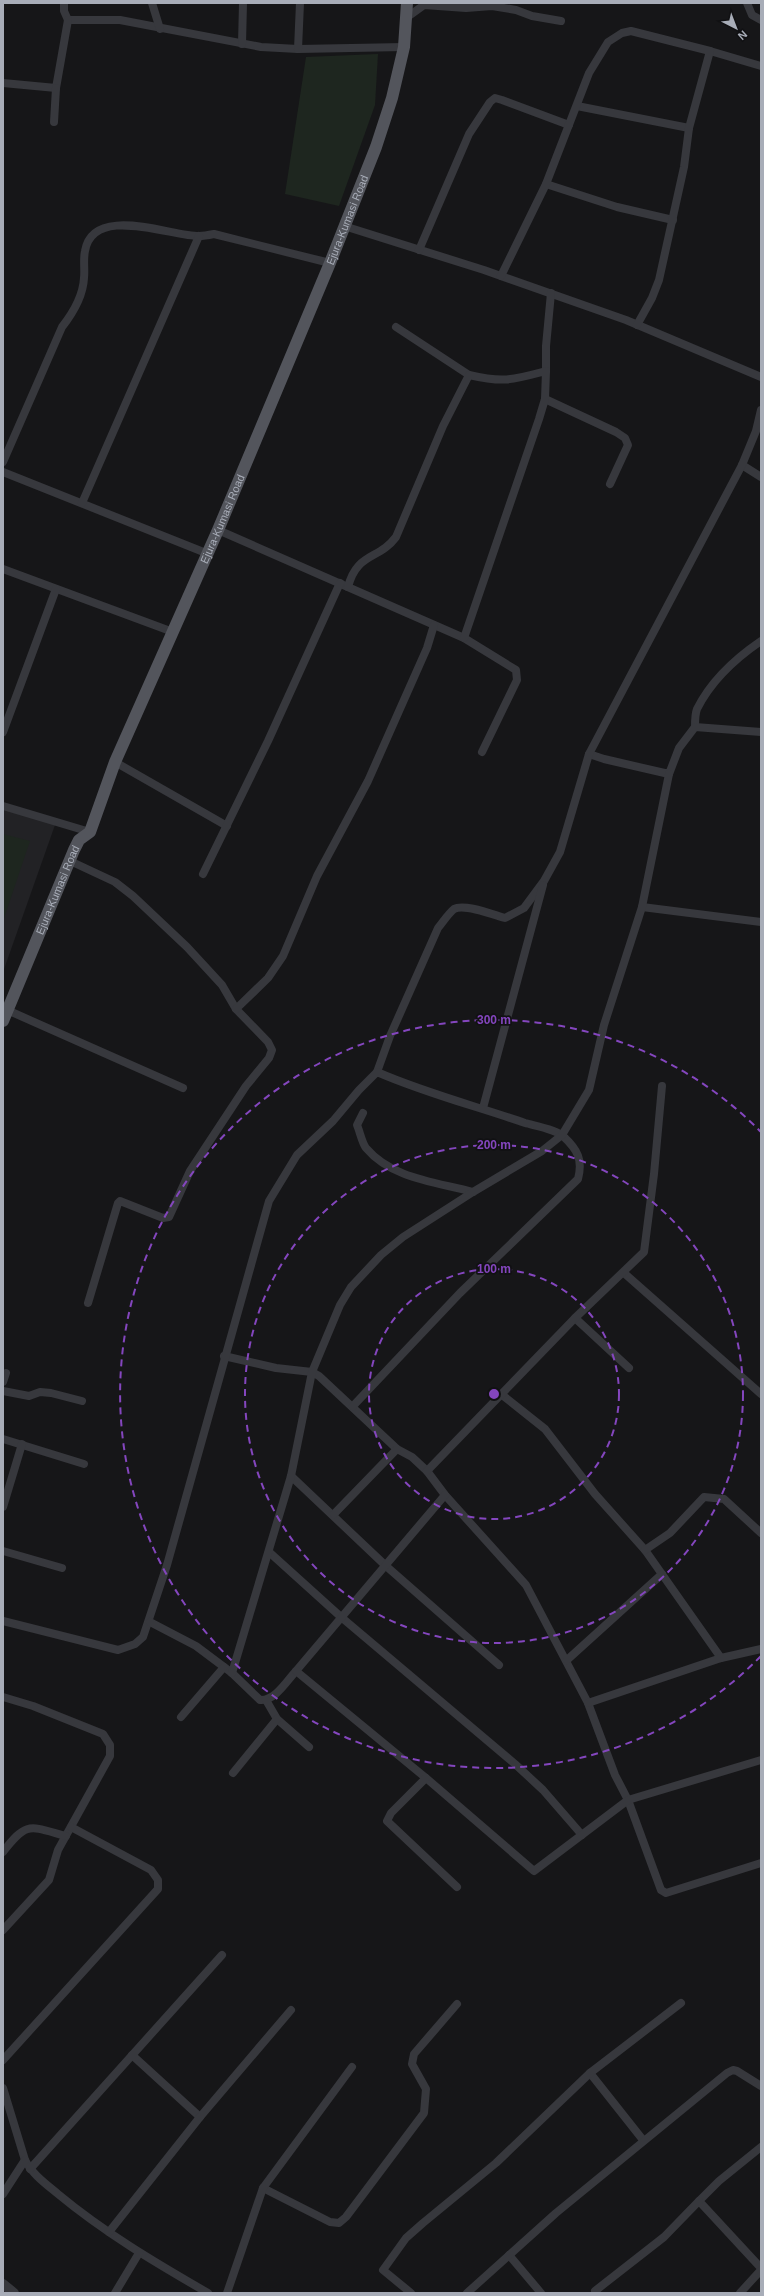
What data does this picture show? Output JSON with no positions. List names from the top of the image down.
{
  "streets": {
    "main road": ["Ejura-Kumasi Road"]
  },
  "north": "bottom right",
  "rings": ["300 m", "200 m", "100 m"]
}
